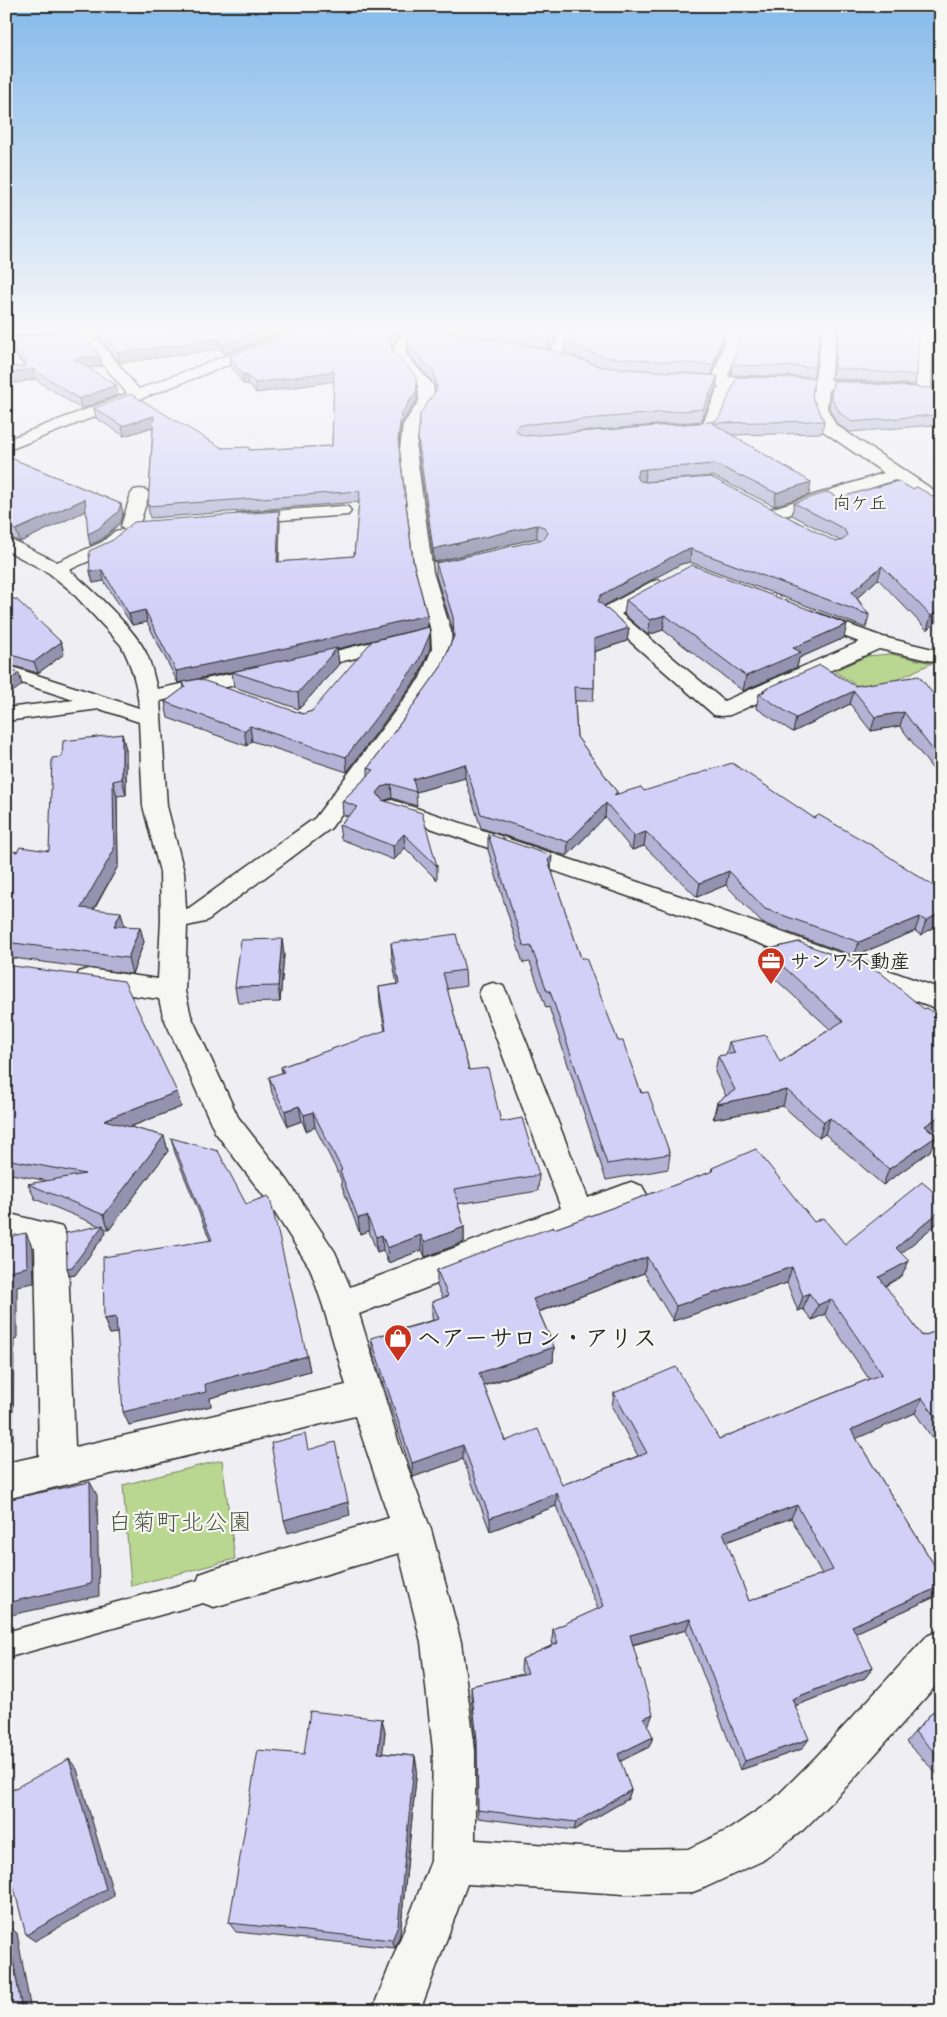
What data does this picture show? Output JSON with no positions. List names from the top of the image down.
{
  "districts": ["向ケ丘"],
  "parks": ["白菊町北公園"],
  "places": {
    "office": ["サンワ不動産"],
    "shop": ["ヘアーサロン・アリス"]
  }
}
